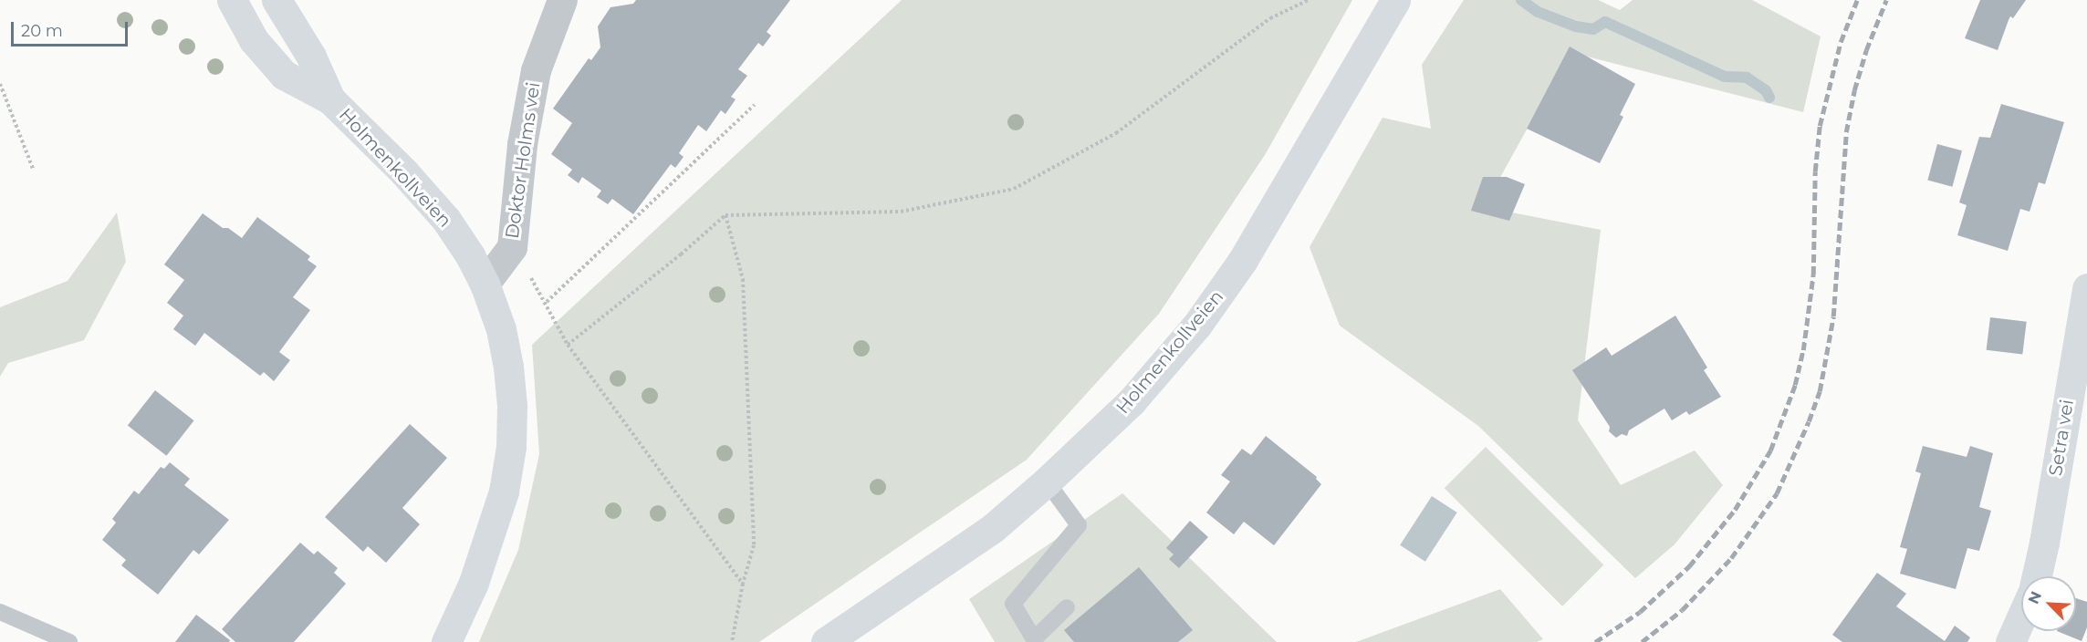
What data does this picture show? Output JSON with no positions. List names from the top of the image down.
{
  "streets": {
    "main road": ["Holmenkollveien", "Setra vei"],
    "street": ["Doktor Holms vei"]
  },
  "crossings": [
    ["Doktor Holms vei", "Holmenkollveien"]
  ],
  "scale_bar": "20 m",
  "north": "top left"
}
